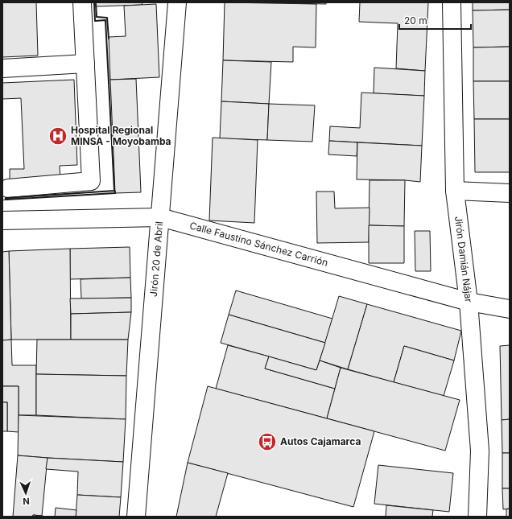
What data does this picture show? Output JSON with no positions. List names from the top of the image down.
{
  "streets": {
    "street": ["Calle Faustino Sánchez Carrión", "Jirón 20 de Abril", "Jirón Damián Nájar"]
  },
  "crossings": [
    ["Calle Faustino Sánchez Carrión", "Jirón 20 de Abril"],
    ["Calle Faustino Sánchez Carrión", "Jirón Damián Nájar"]
  ],
  "places": {
    "hospital": ["Hospital Regional MINSA - Moyobamba"],
    "bus stop": ["Autos Cajamarca"]
  },
  "scale_bar": "20 m",
  "north": "bottom"
}
